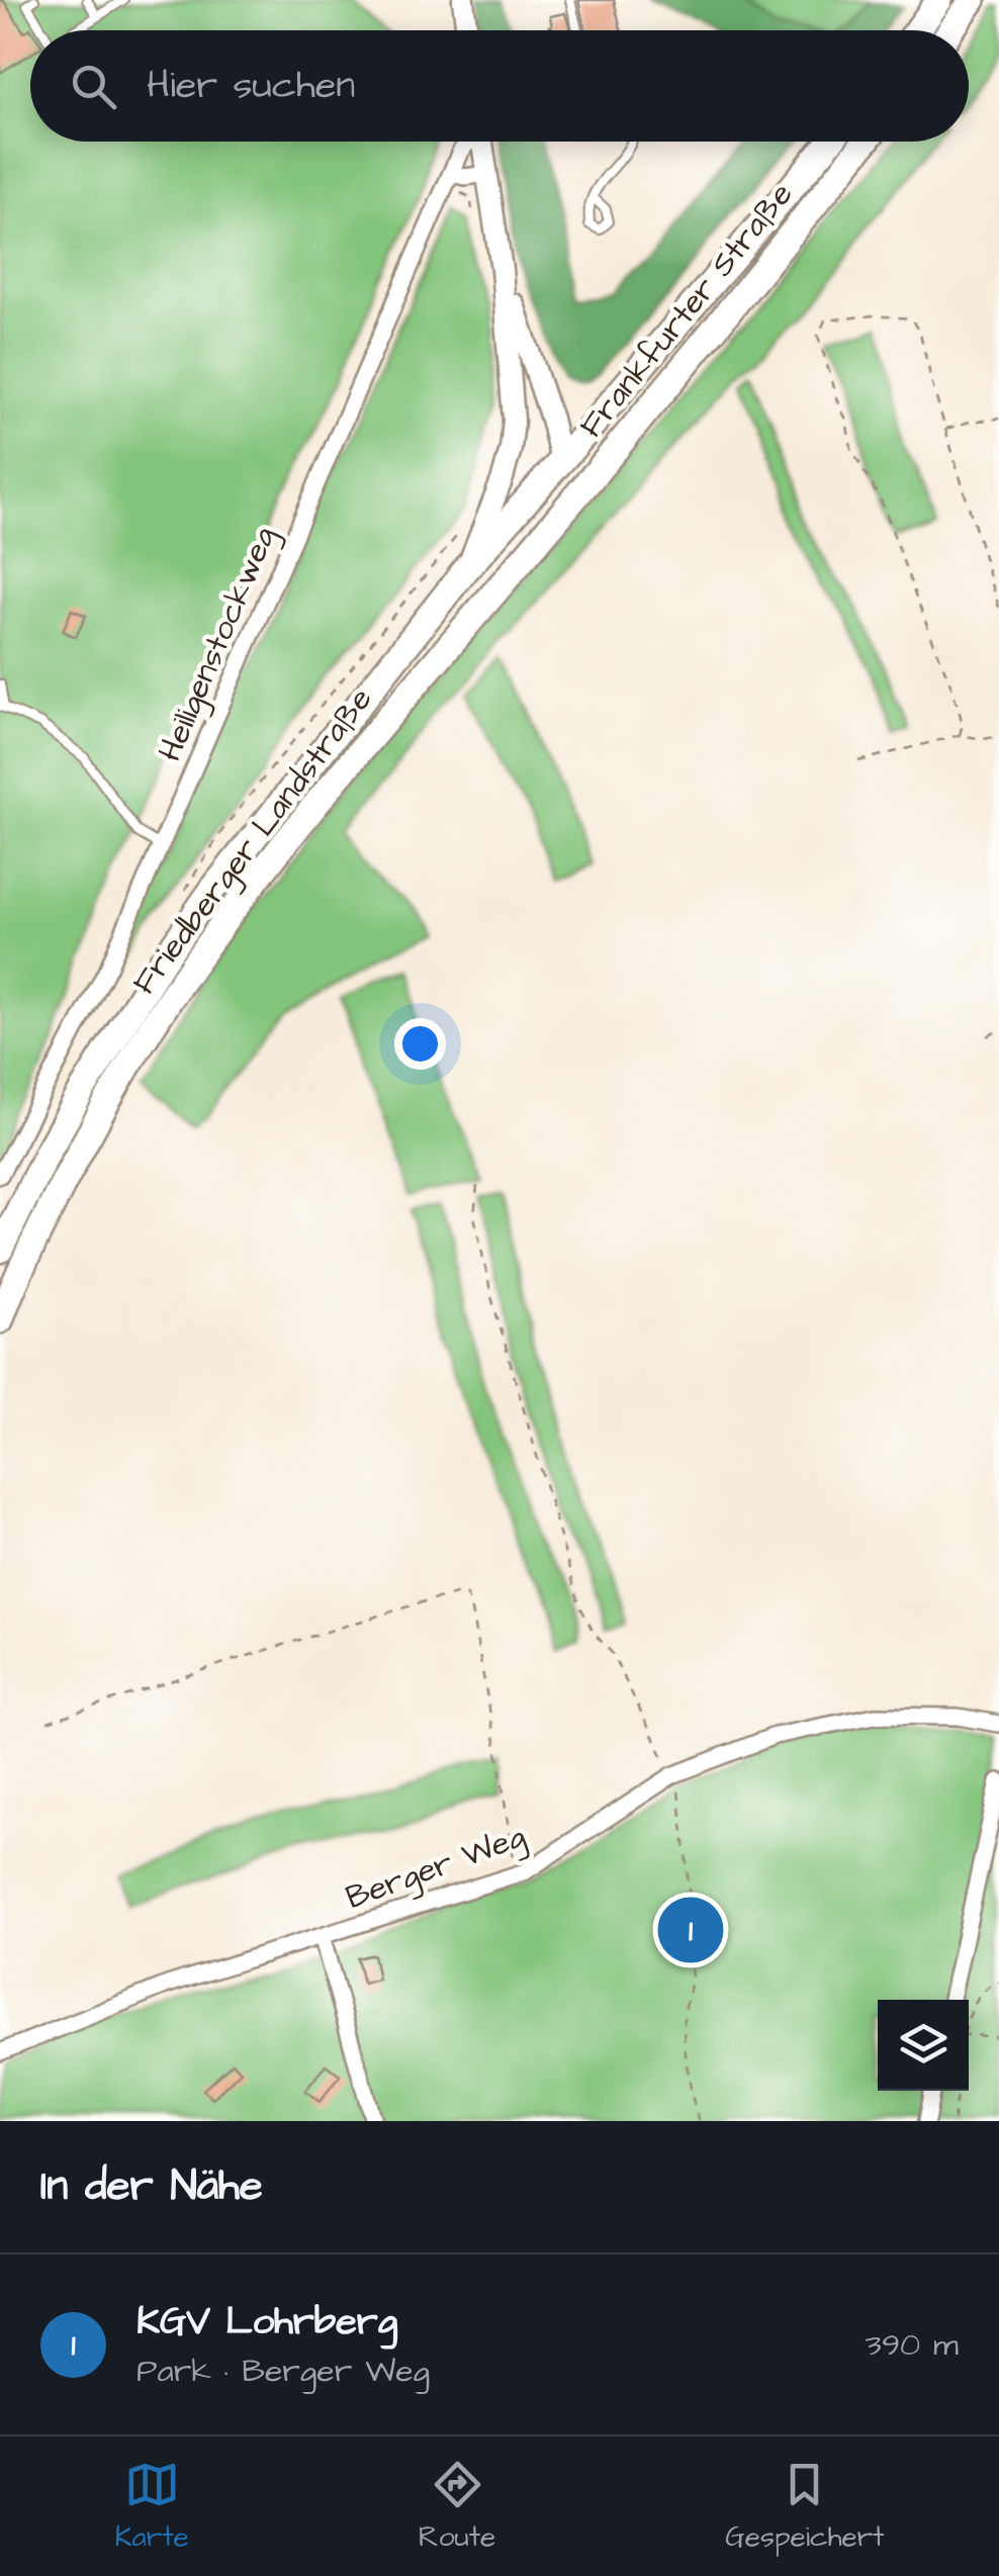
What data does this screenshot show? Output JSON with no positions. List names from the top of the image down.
{
  "streets": {
    "main road": ["Frankfurter Straße", "Friedberger Landstraße"],
    "street": ["Heiligenstockweg", "Berger Weg"]
  },
  "crossings": [
    ["Frankfurter Straße", "Friedberger Landstraße"]
  ],
  "page": {
    "search": "Hier suchen",
    "pins": "1",
    "heading": "In der Nähe",
    "list": [
      {
        "mark": "1",
        "name": "KGV Lohrberg",
        "note": "Park · Berger Weg",
        "value": "390 m"
      }
    ],
    "nav": ["Karte", "Route", "Gespeichert"]
  }
}
